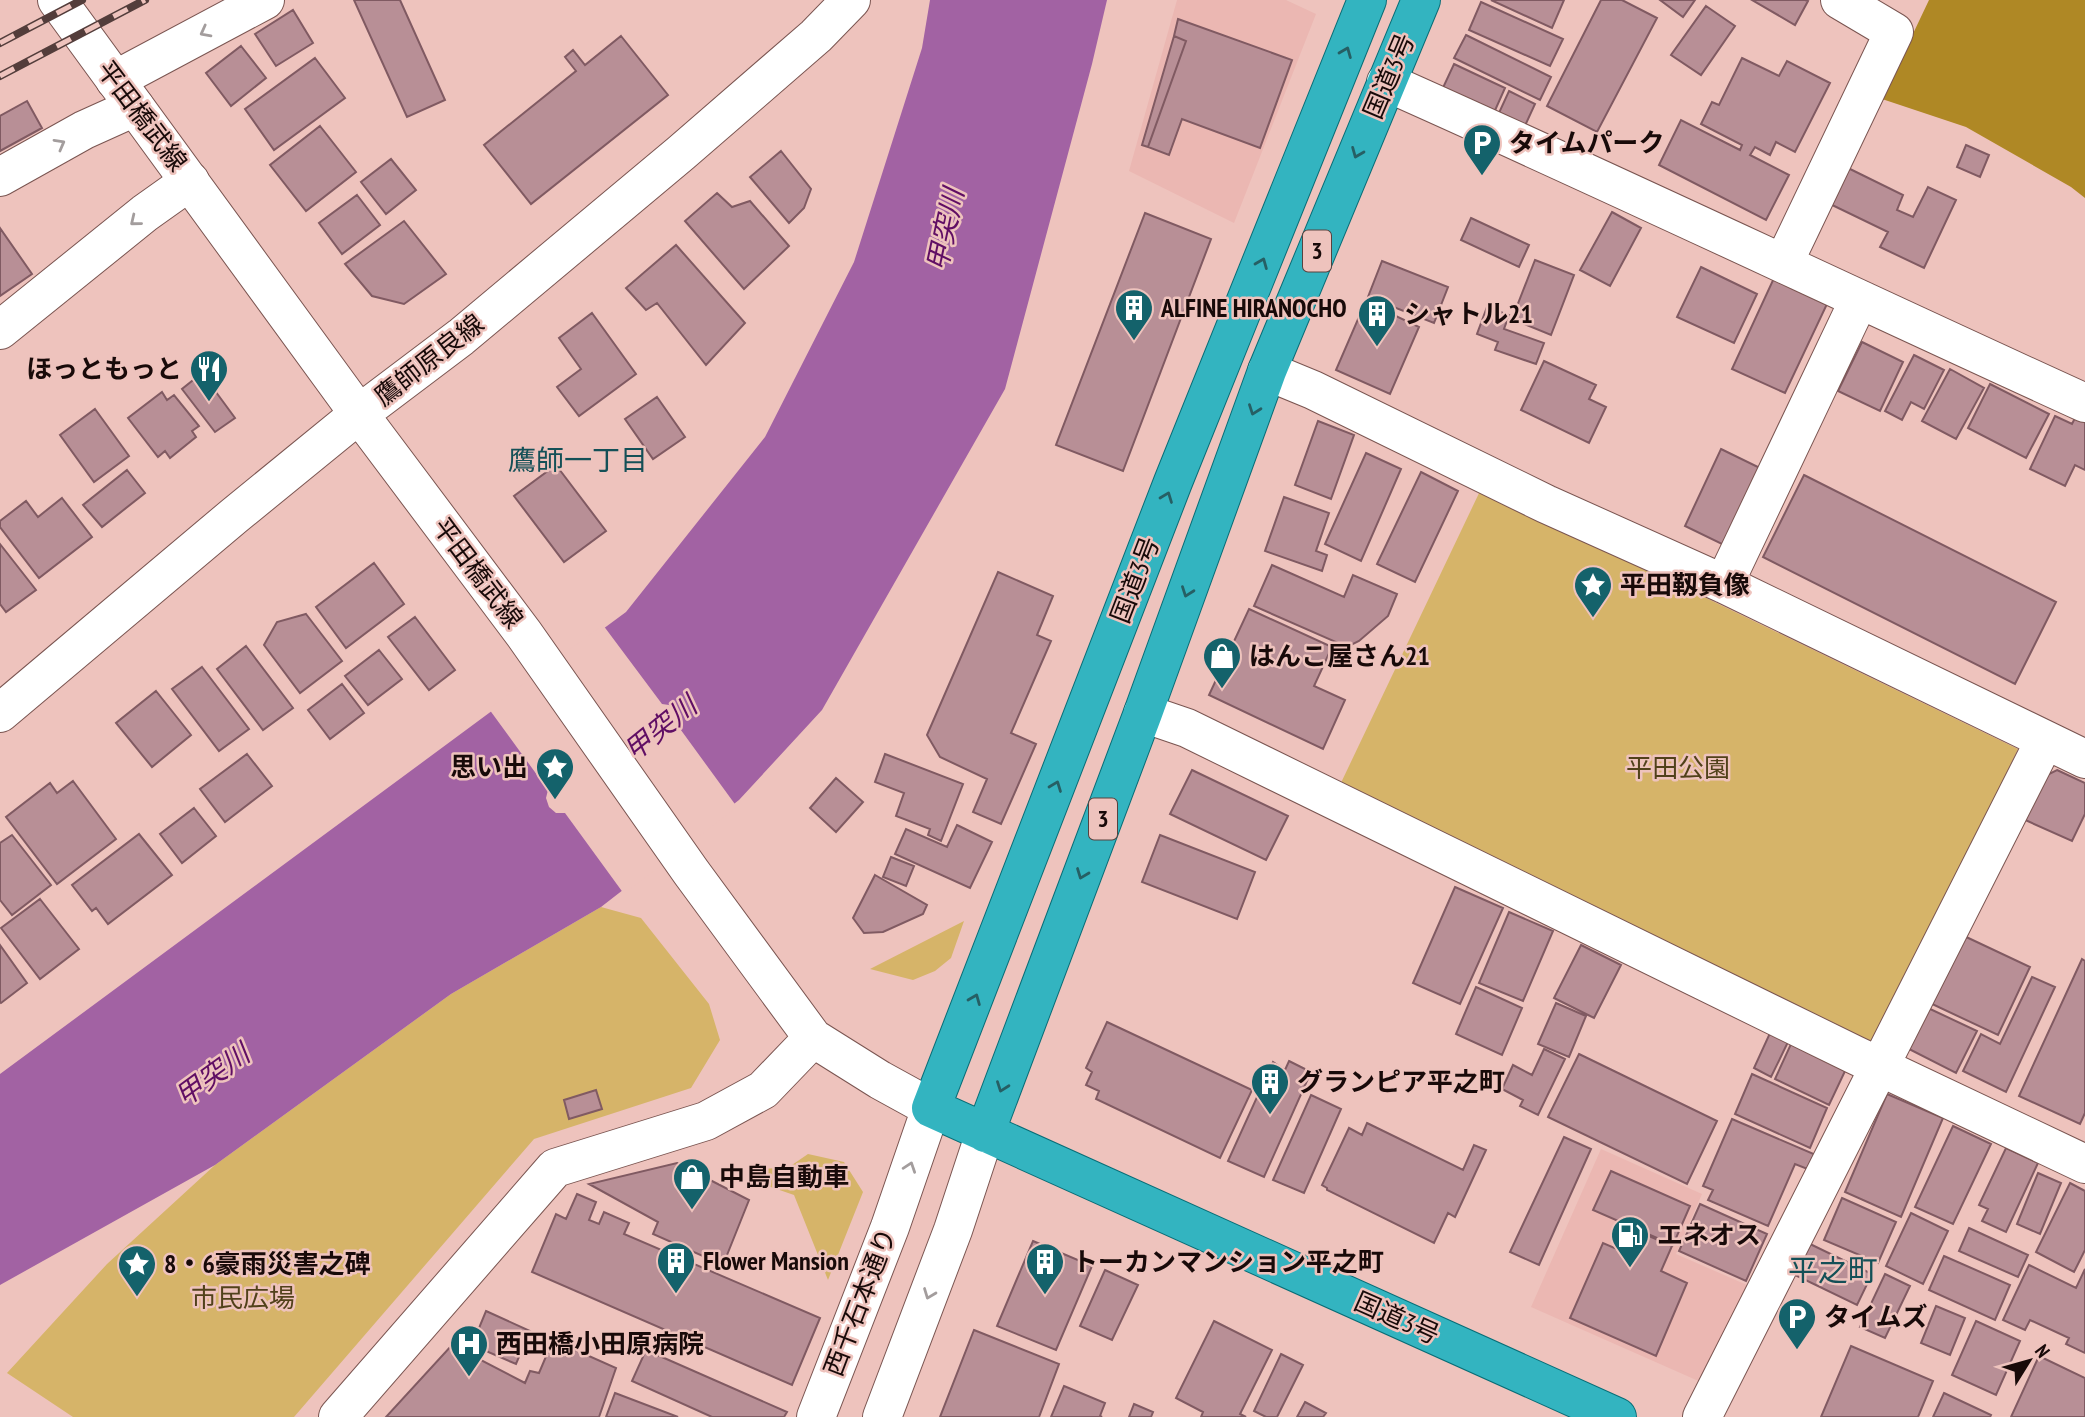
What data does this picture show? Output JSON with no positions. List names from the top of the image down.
{
  "streets": {
    "highway": ["国道3号", "3"],
    "street": ["平田橋武線", "鷹師原良線", "西千石本通り"]
  },
  "crossings": [
    ["国道3号", "平田橋武線"],
    ["国道3号", "西千石本通り"],
    ["平田橋武線", "鷹師原良線"],
    ["平田橋武線", "西千石本通り"]
  ],
  "districts": ["鷹師一丁目", "平之町"],
  "water": ["甲突川"],
  "parks": ["平田公園", "市民広場"],
  "places": {
    "parking": ["タイムパーク", "タイムズ"],
    "building": [
      "ALFINE HIRANOCHO",
      "シャトル21",
      "グランピア平之町",
      "Flower Mansion",
      "トーカンマンション平之町"
    ],
    "restaurant": ["ほっともっと"],
    "place": ["平田靱負像", "思い出", "8・6豪雨災害之碑"],
    "shop": ["はんこ屋さん21", "中島自動車"],
    "fuel station": ["エネオス"],
    "hospital": ["西田橋小田原病院"]
  },
  "north": "top right"
}
